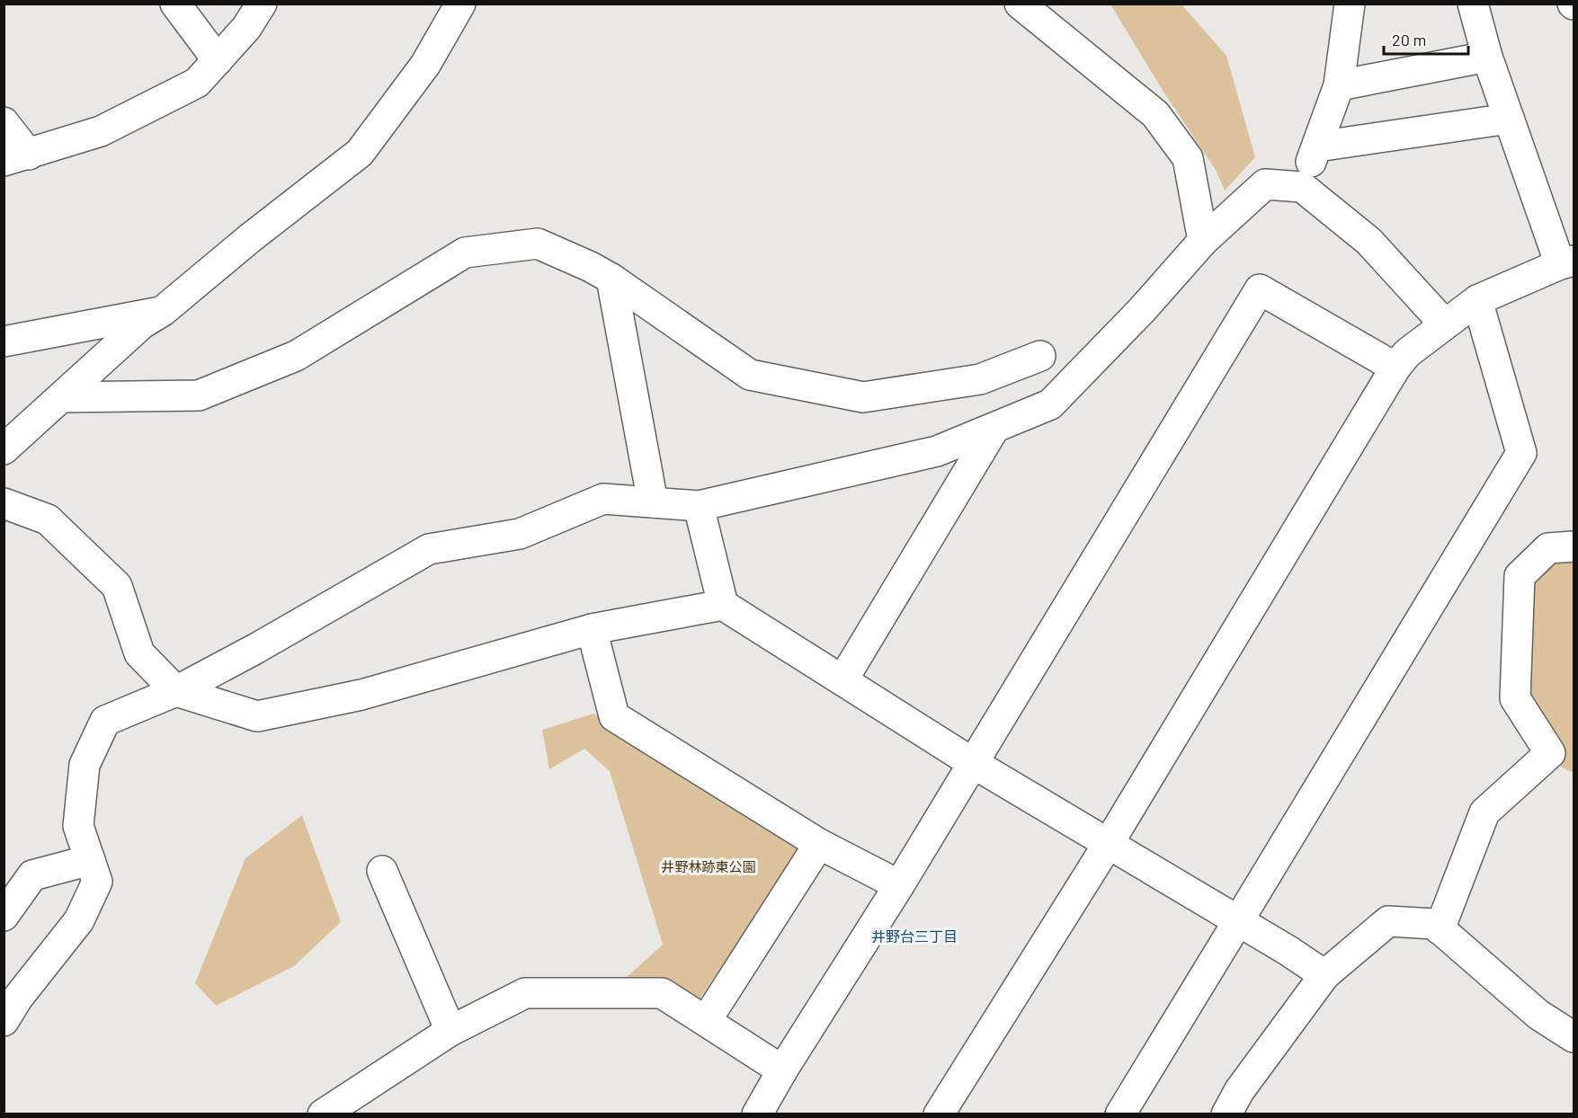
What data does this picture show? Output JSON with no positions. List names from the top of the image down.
{
  "districts": ["井野台三丁目"],
  "parks": ["井野林跡東公園"],
  "scale_bar": "20 m"
}
